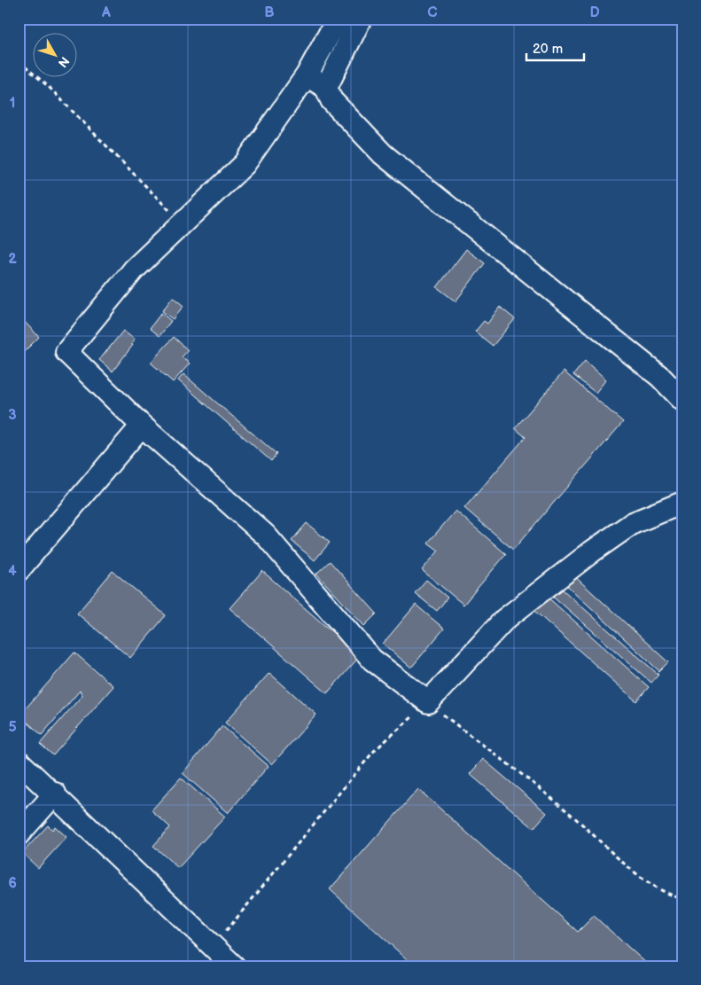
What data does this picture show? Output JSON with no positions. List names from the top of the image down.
{
  "scale_bar": "20 m",
  "north": "bottom right",
  "grid": {
    "columns": [
      "A",
      "B",
      "C",
      "D"
    ],
    "rows": [
      "1",
      "2",
      "3",
      "4",
      "5",
      "6"
    ]
  }
}
